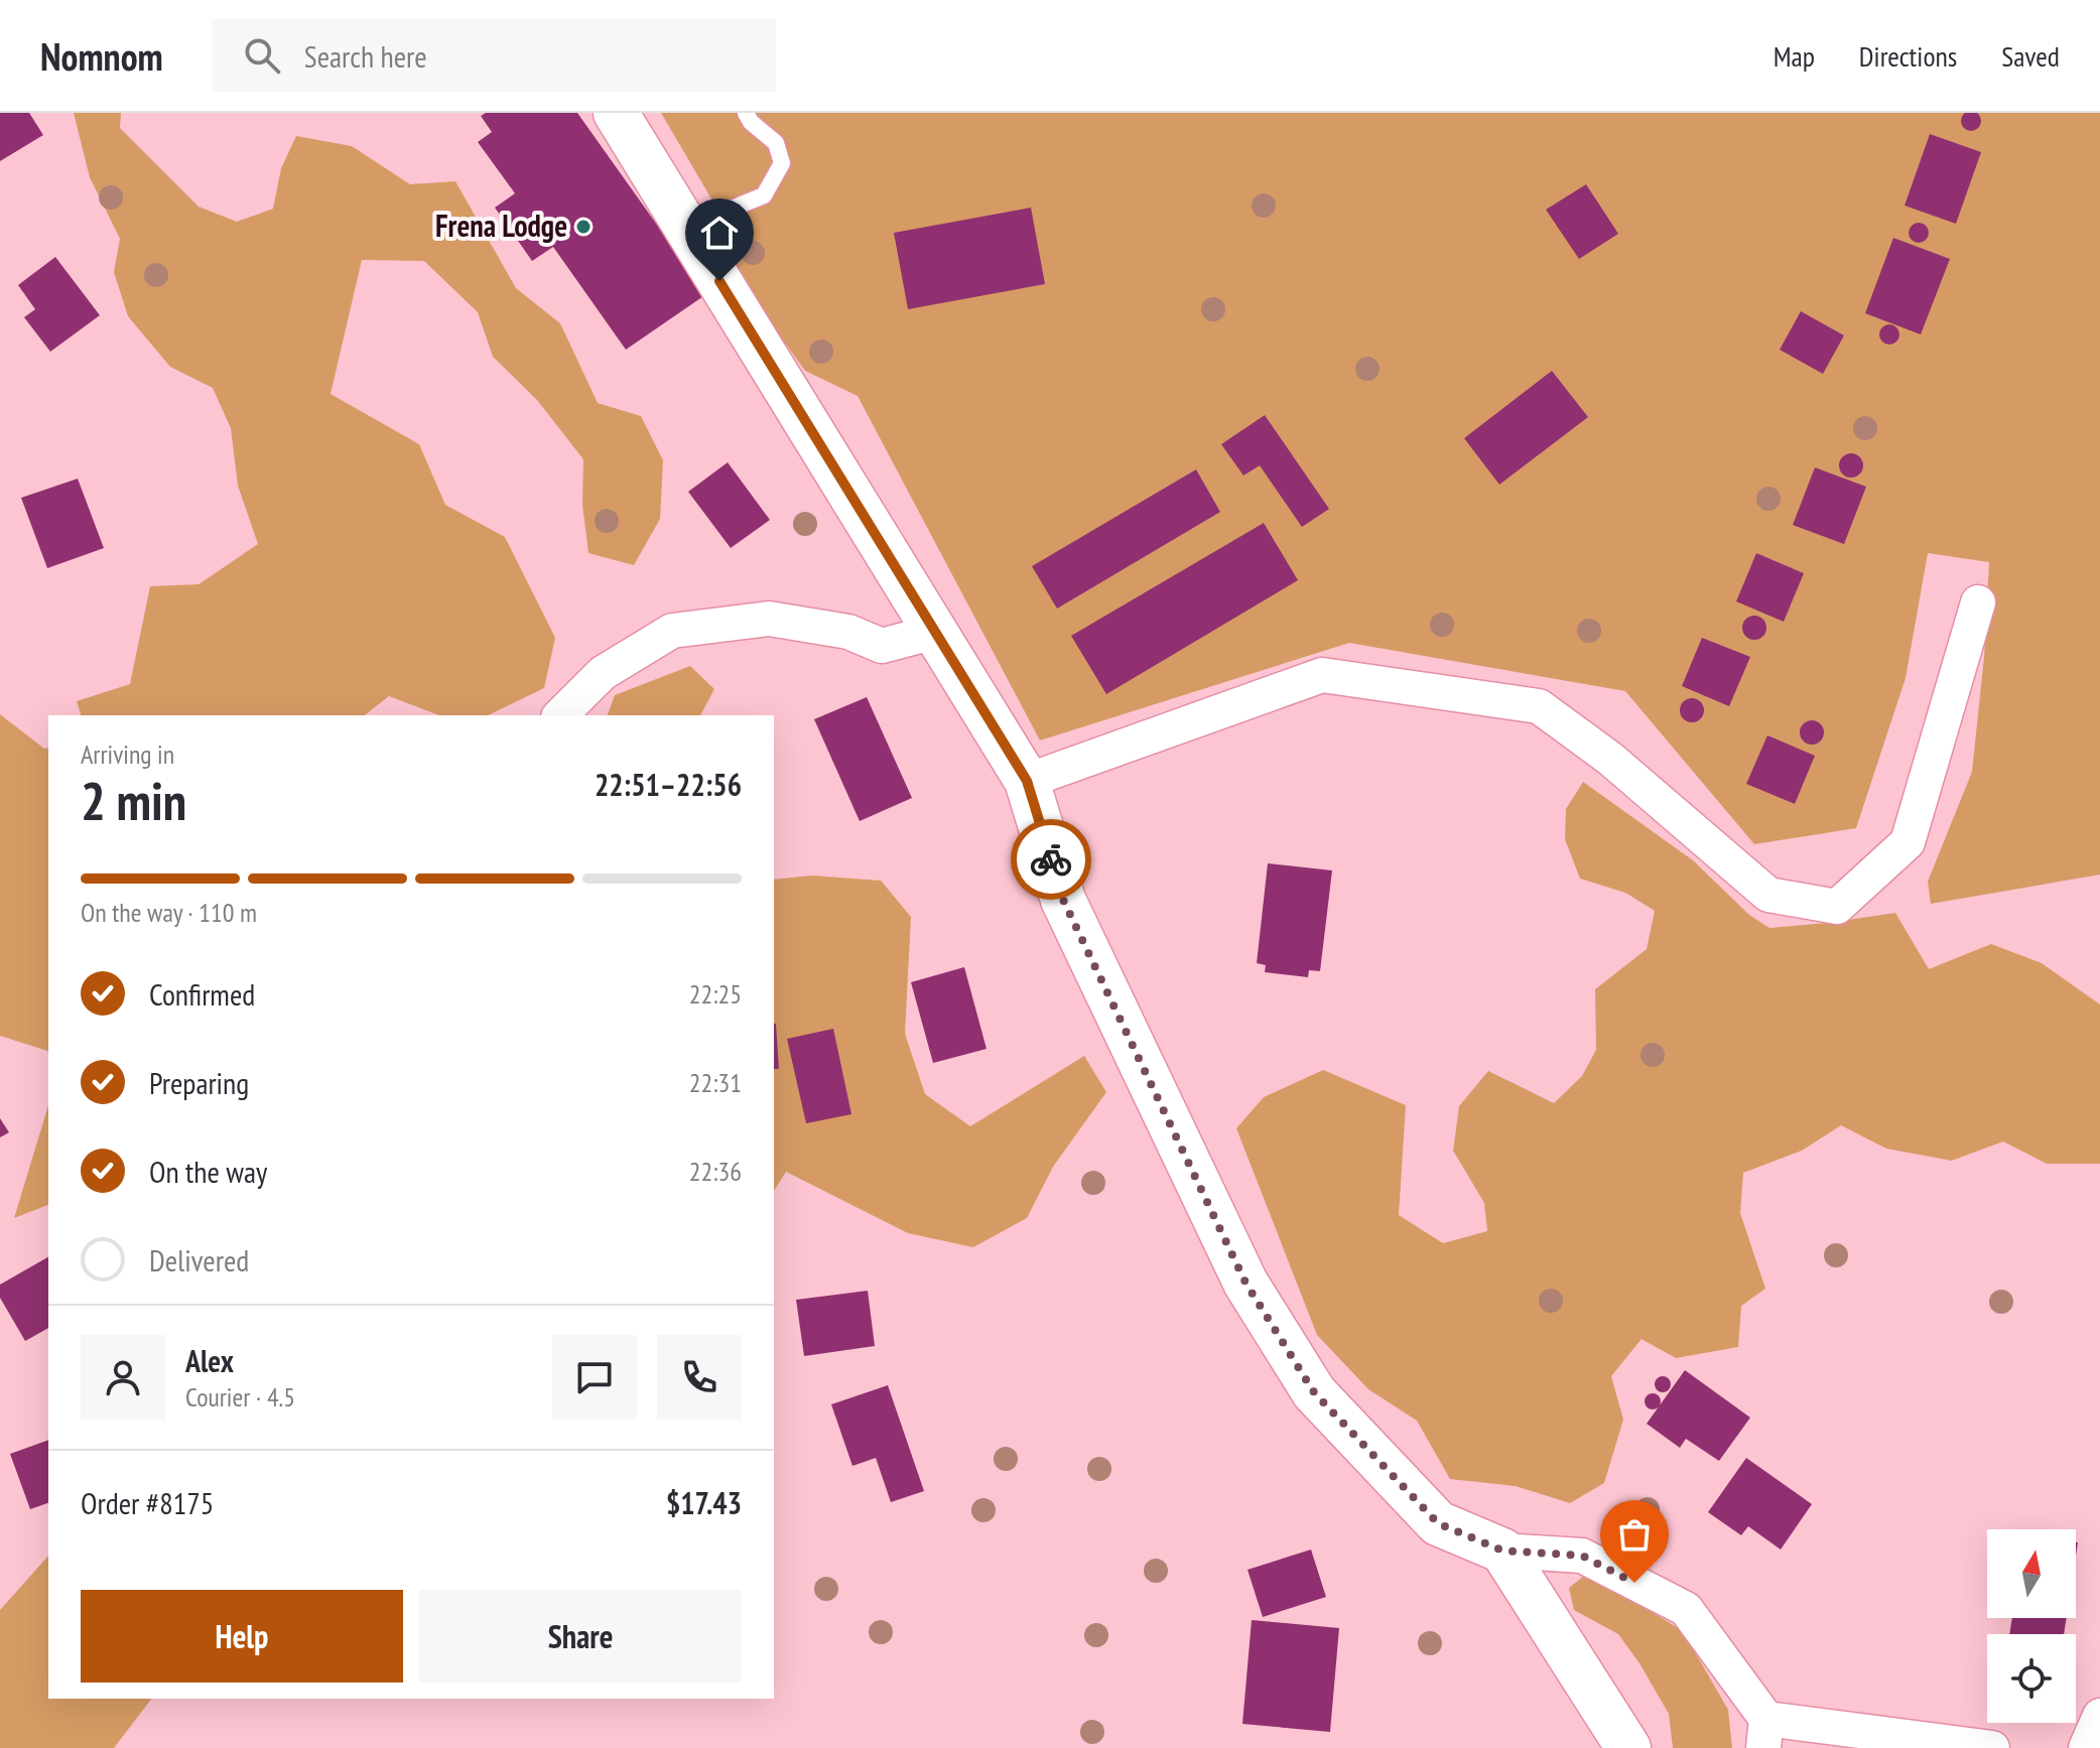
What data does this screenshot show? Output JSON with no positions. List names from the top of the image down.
{
  "places": ["Frena Lodge"],
  "north": "top",
  "page": {
    "header": "Nomnom",
    "search": "Search here",
    "nav": ["Map", "Directions", "Saved"],
    "heading": ["2 min", "Arriving in", "22:51–22:56"],
    "panel": [
      "Alex",
      "Courier · 4.5",
      "Order #8175",
      "$17.43"
    ],
    "bar": "On the way · 110 m",
    "list": [
      ["Confirmed", "22:25"],
      ["Preparing", "22:31"],
      ["On the way", "22:36"],
      "Delivered"
    ],
    "buttons": ["Help", "Share"]
  }
}
